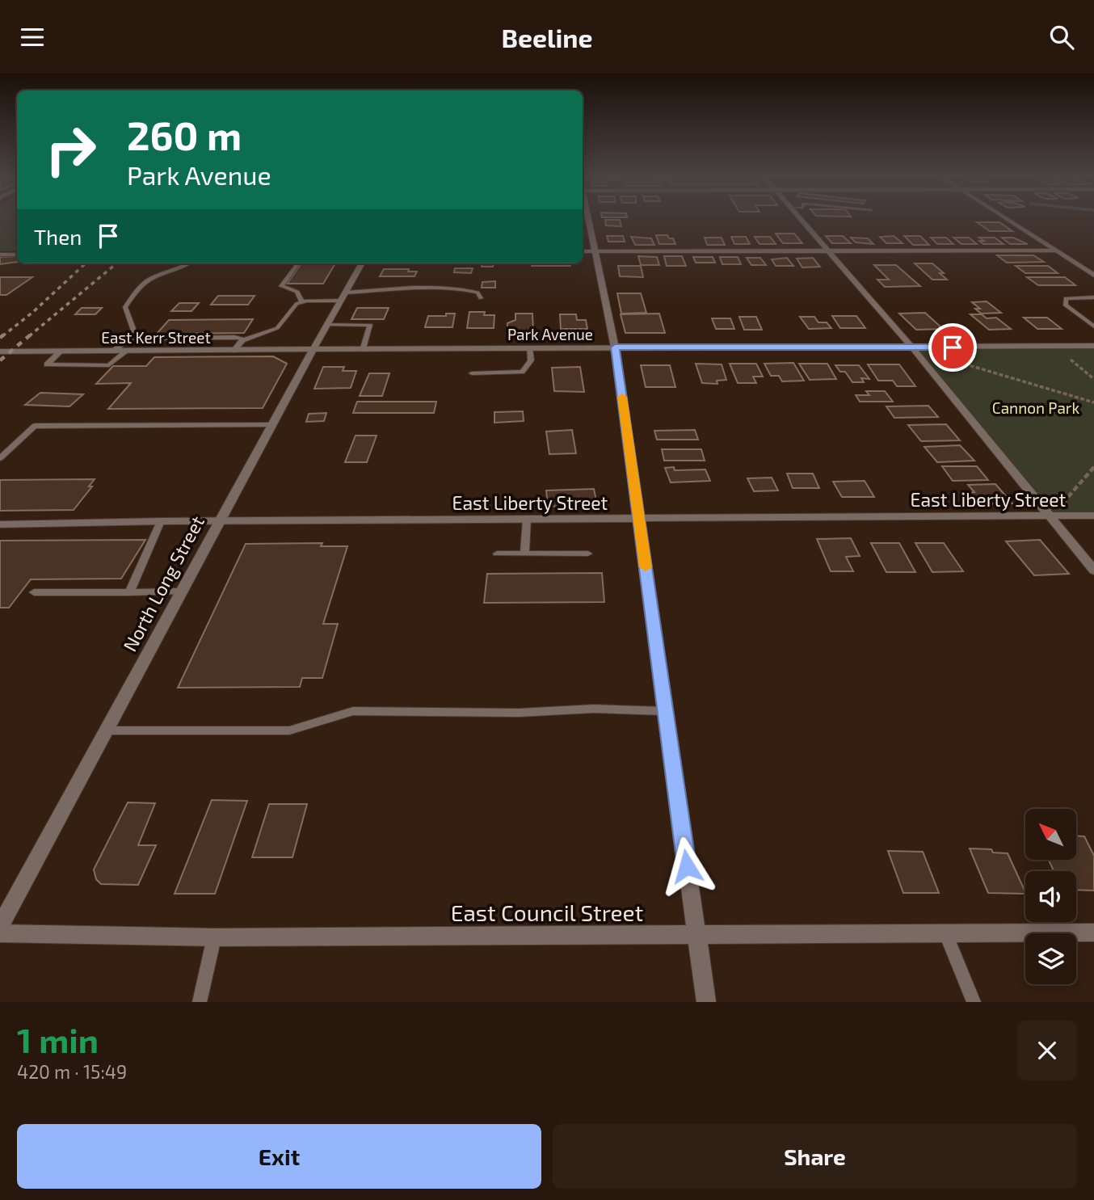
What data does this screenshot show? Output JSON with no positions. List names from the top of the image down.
{
  "streets": {
    "street": [
      "Park Avenue",
      "East Kerr Street",
      "East Liberty Street",
      "North Long Street",
      "East Council Street"
    ]
  },
  "crossings": [
    ["Park Avenue", "East Kerr Street"],
    ["Park Avenue", "North Long Street"],
    ["East Kerr Street", "North Long Street"],
    ["East Liberty Street", "North Long Street"]
  ],
  "parks": ["Cannon Park"],
  "north": "top left",
  "page": {
    "header": "Beeline",
    "turn": ["260 m", "Park Avenue"],
    "then": "Then",
    "heading": ["1 min", "420 m · 15:49"],
    "buttons": ["Exit", "Share"]
  }
}
